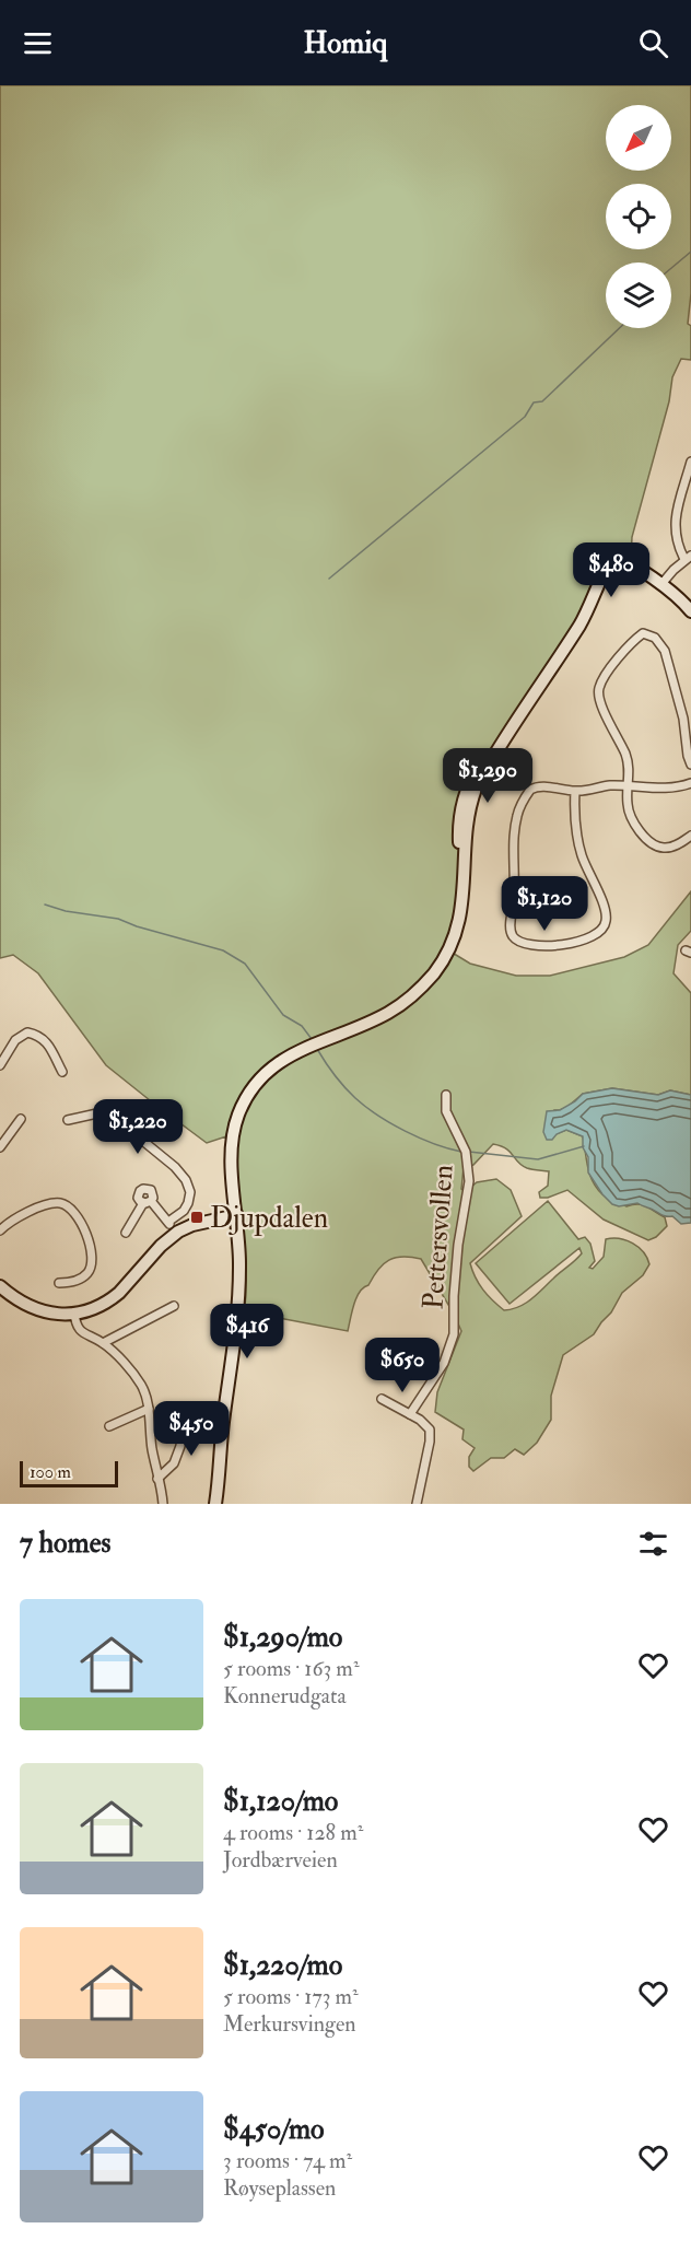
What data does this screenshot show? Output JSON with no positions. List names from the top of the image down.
{
  "streets": {
    "street": ["Pettersvollen"]
  },
  "places": {
    "transit": ["Djupdalen"]
  },
  "scale_bar": "100 m",
  "north": "bottom left",
  "page": {
    "header": "Homiq",
    "price": [
      "$480",
      "$1,290",
      "$1,120",
      "$1,220",
      "$416",
      "$650",
      "$450"
    ],
    "scale": "100 m",
    "heading": "7 homes",
    "list": [
      {
        "name": "$1,290/mo",
        "note": "5 rooms · 163 m² · Konnerudgata"
      },
      {
        "name": "$1,120/mo",
        "note": "4 rooms · 128 m² · Jordbærveien"
      },
      {
        "name": "$1,220/mo",
        "note": "5 rooms · 173 m² · Merkursvingen"
      },
      {
        "name": "$450/mo",
        "note": "3 rooms · 74 m² · Røyseplassen"
      }
    ]
  }
}
